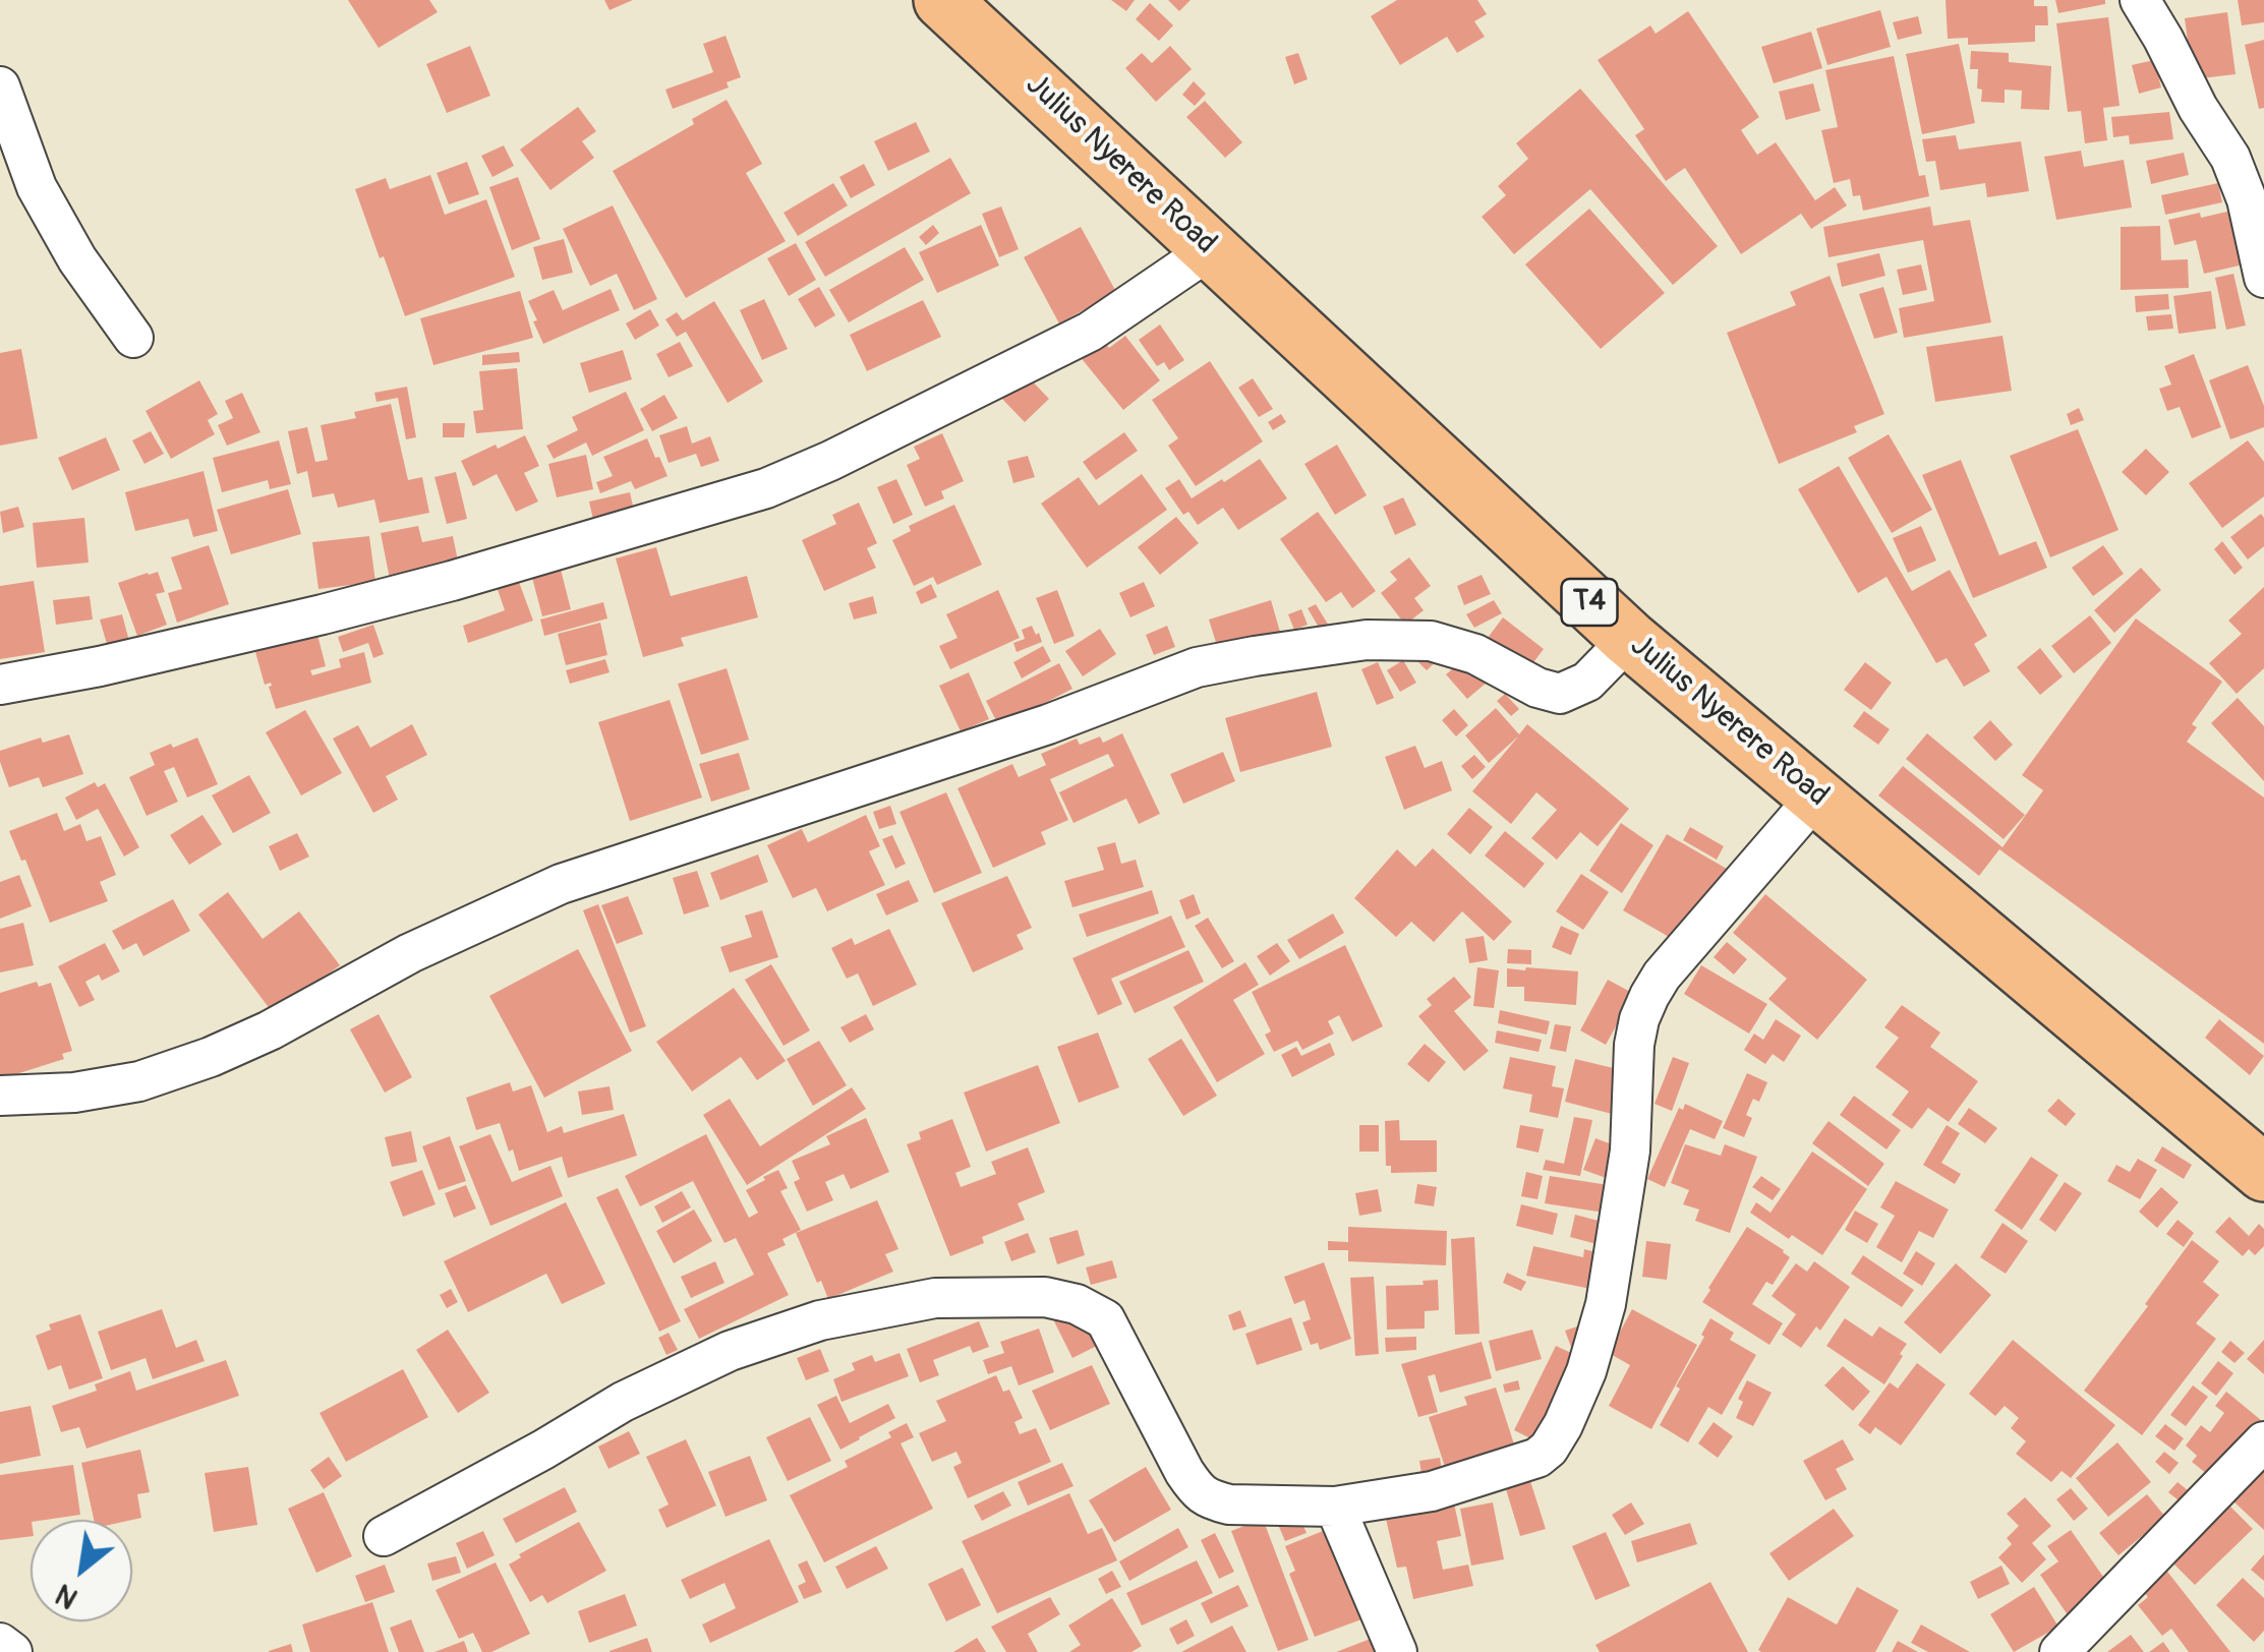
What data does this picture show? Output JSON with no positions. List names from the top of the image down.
{
  "streets": {
    "highway": ["Julius Nyerere Road", "T4"]
  },
  "north": "bottom left"
}
